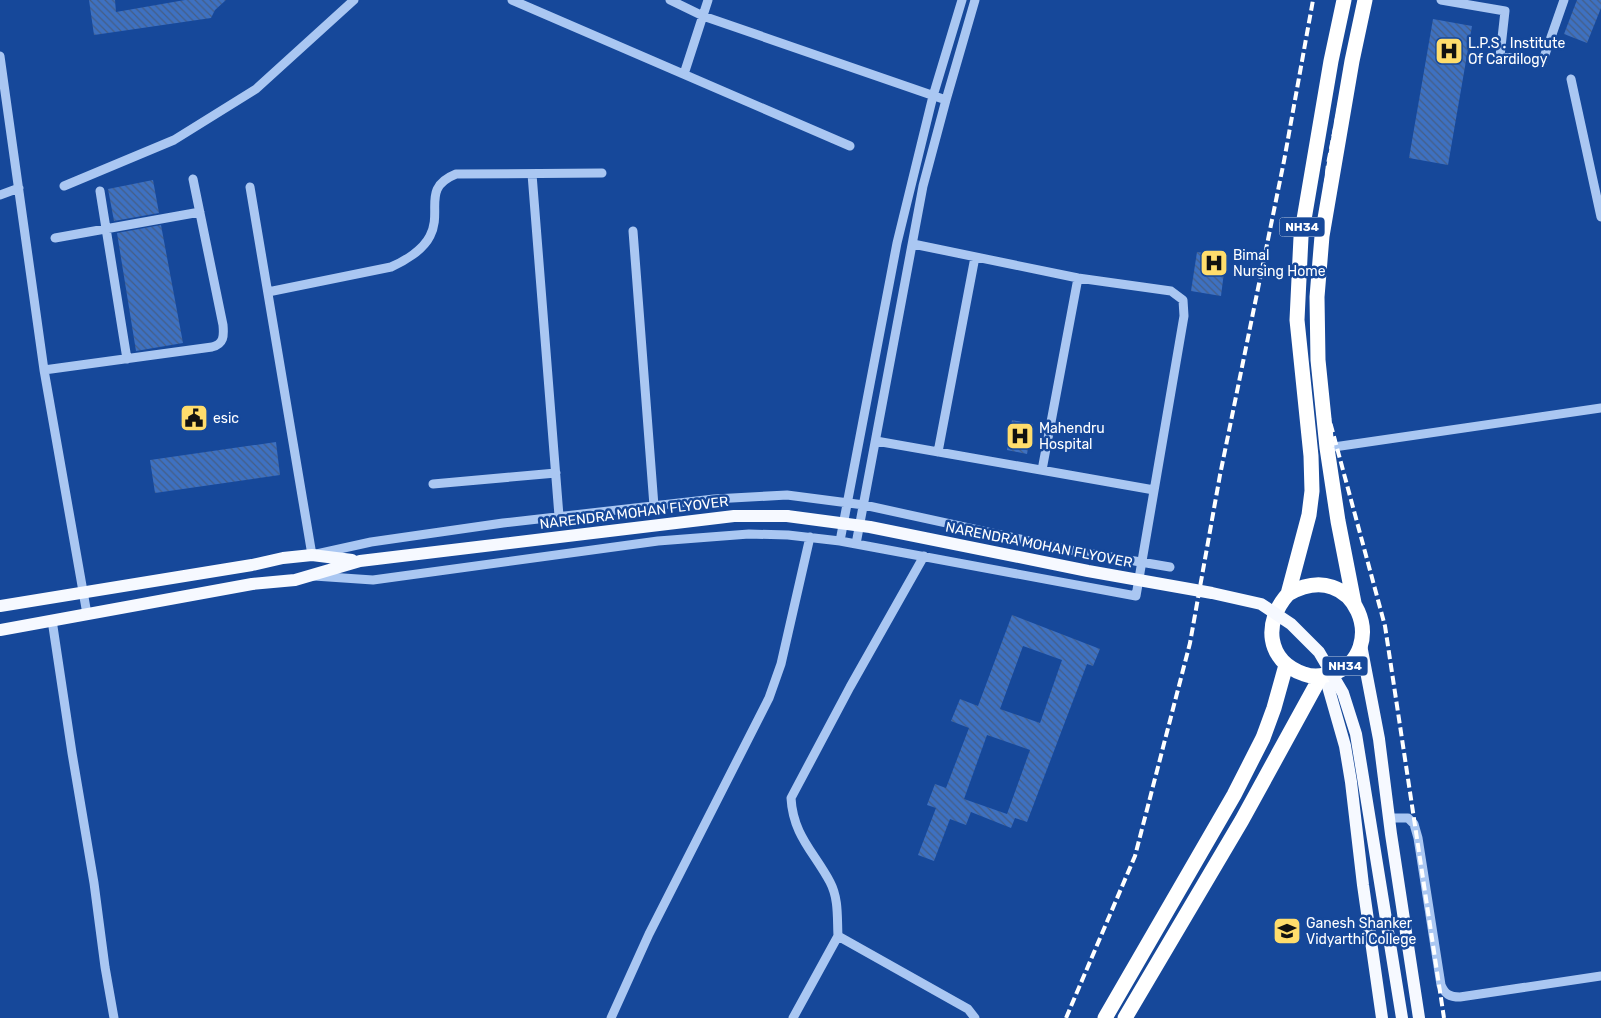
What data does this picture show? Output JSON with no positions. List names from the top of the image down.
{
  "streets": {
    "highway": ["NH34"],
    "main road": ["NARENDRA MOHAN FLYOVER"]
  },
  "places": {
    "hospital": ["L.P.S . Institute Of Cardilogy", "Bimal Nursing Home", "Mahendru Hospital"],
    "public building": ["esic"],
    "school or university": ["Ganesh Shanker Vidyarthi College"]
  }
}
